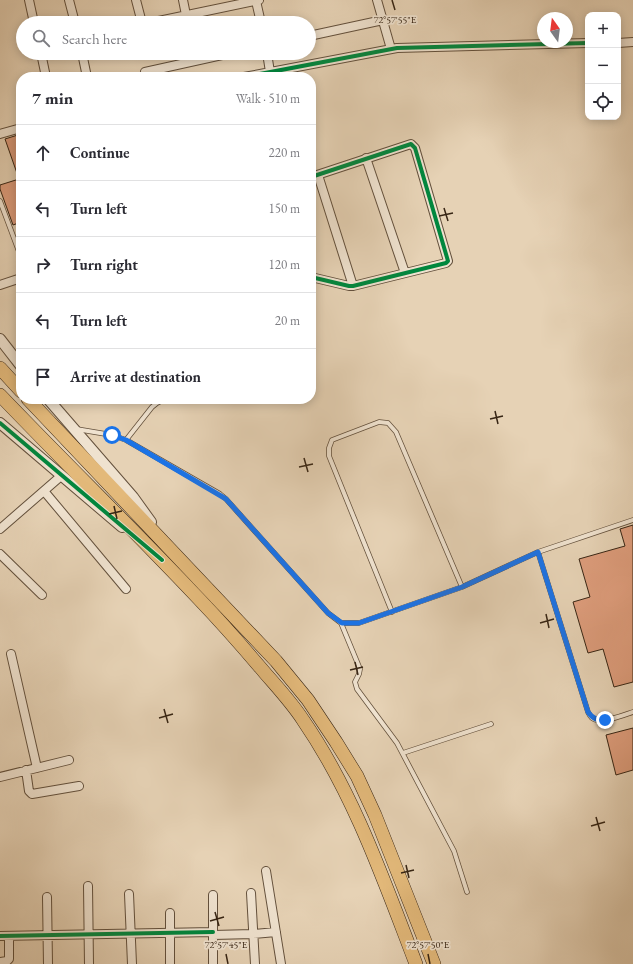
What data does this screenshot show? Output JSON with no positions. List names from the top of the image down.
{
  "north": "top",
  "page": {
    "map_buttons": ["+", "−"],
    "search": "Search here",
    "heading": ["7 min", "Walk · 510 m"],
    "list": [
      ["Continue", "220 m"],
      ["Turn left", "150 m"],
      ["Turn right", "120 m"],
      ["Turn left", "20 m"],
      "Arrive at destination"
    ]
  },
  "coordinates": ["72°57'55\"E", "72°57'45\"E", "72°57'50\"E"]
}
